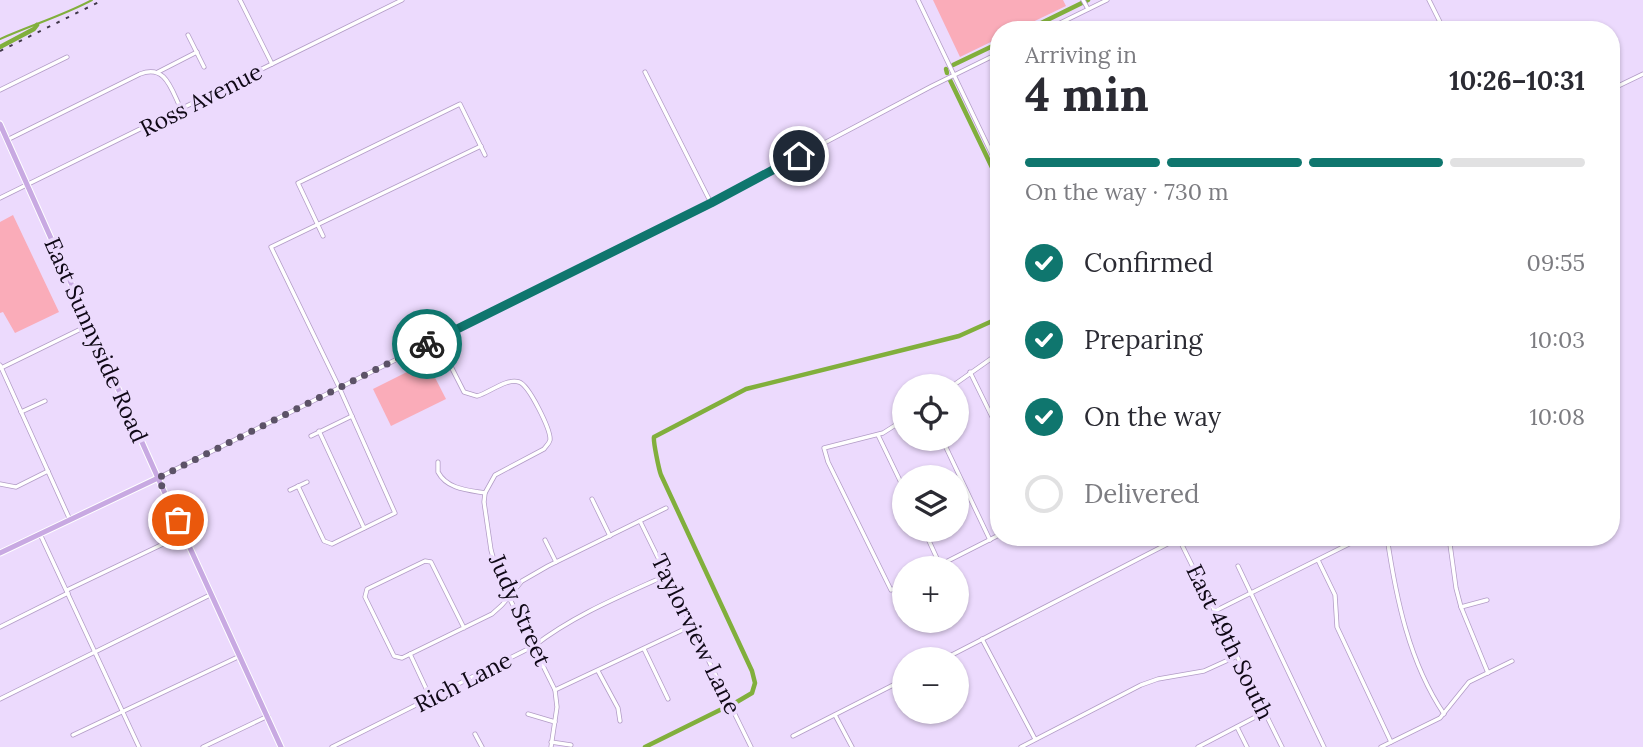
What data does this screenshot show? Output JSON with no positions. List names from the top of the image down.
{
  "streets": {
    "main road": ["East Sunnyside Road"],
    "street": [
      "Ross Avenue",
      "Judy Street",
      "Taylorview Lane",
      "East 49th South",
      "Rich Lane"
    ]
  },
  "crossings": [
    ["Ross Avenue", "East Sunnyside Road"],
    ["Judy Street", "Rich Lane"],
    ["Taylorview Lane", "Rich Lane"]
  ],
  "page": {
    "heading": ["4 min", "Arriving in", "10:26–10:31"],
    "bar": "On the way · 730 m",
    "list": [
      ["Confirmed", "09:55"],
      ["Preparing", "10:03"],
      ["On the way", "10:08"],
      "Delivered"
    ],
    "map_buttons": ["+", "−"]
  }
}
